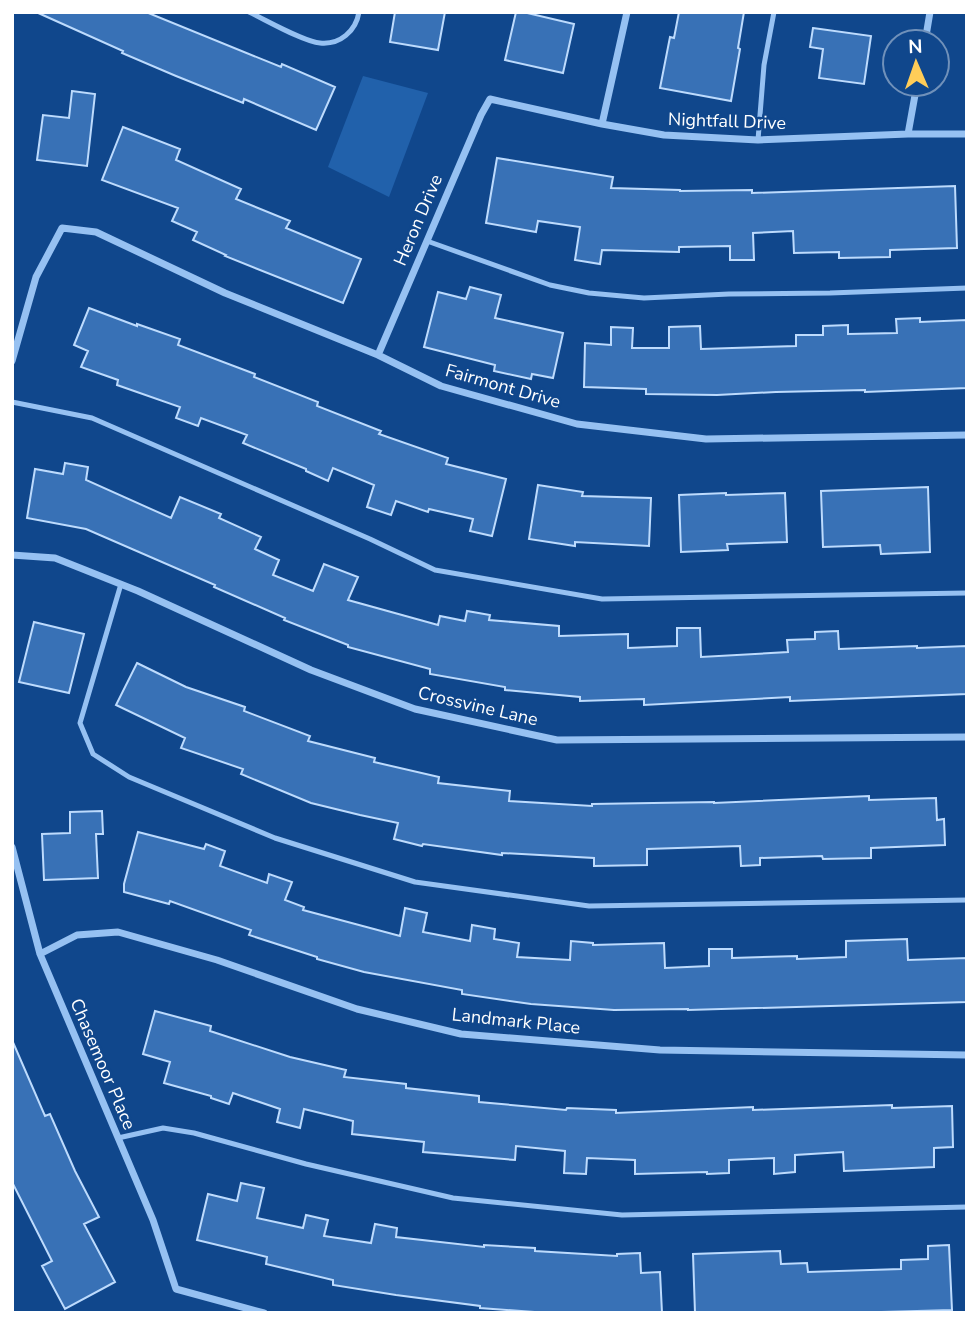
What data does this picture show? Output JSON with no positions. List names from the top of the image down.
{
  "streets": {
    "street": [
      "Nightfall Drive",
      "Heron Drive",
      "Fairmont Drive",
      "Crossvine Lane",
      "Landmark Place",
      "Chasemoor Place"
    ]
  },
  "crossings": [
    ["Nightfall Drive", "Heron Drive"],
    ["Heron Drive", "Fairmont Drive"],
    ["Landmark Place", "Chasemoor Place"]
  ],
  "north": "top"
}
